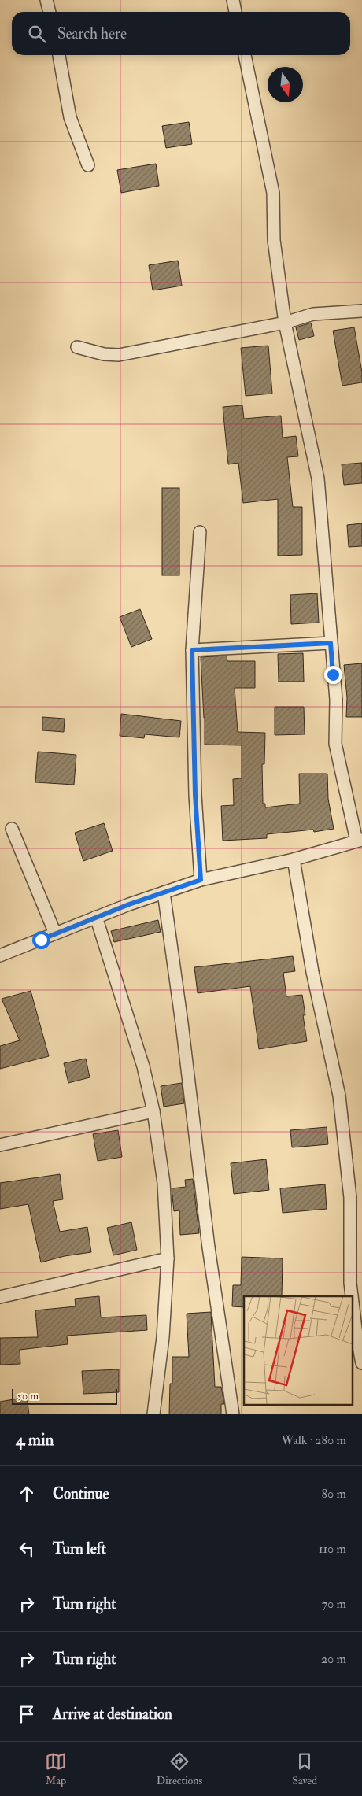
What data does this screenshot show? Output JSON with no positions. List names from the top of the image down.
{
  "scale_bar": "50 m",
  "north": "bottom",
  "page": {
    "search": "Search here",
    "scale": "50 m",
    "heading": ["4 min", "Walk · 280 m"],
    "list": [
      ["Continue", "80 m"],
      ["Turn left", "110 m"],
      ["Turn right", "70 m"],
      ["Turn right", "20 m"],
      "Arrive at destination"
    ],
    "nav": ["Map", "Directions", "Saved"]
  }
}
